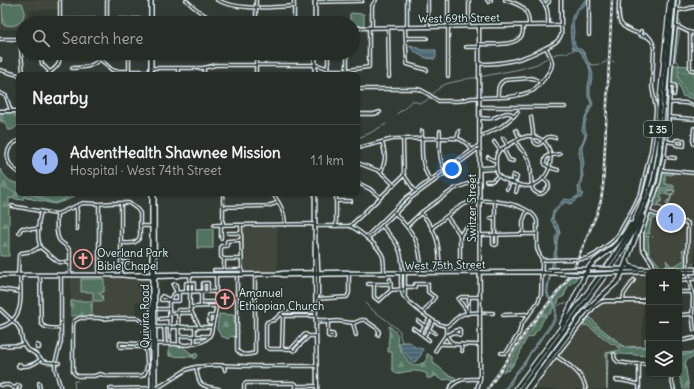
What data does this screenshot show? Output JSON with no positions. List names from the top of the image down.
{
  "streets": {
    "highway": ["I 35"],
    "main road": ["West 75th Street", "Quivira Road"],
    "street": ["West 69th Street", "Switzer Street"]
  },
  "crossings": [
    ["West 69th Street", "Switzer Street"],
    ["Switzer Street", "West 75th Street"],
    ["West 75th Street", "Quivira Road"]
  ],
  "places": {
    "church": ["Overland Park Bible Chapel", "Amanuel Ethiopian Church"]
  },
  "page": {
    "search": "Search here",
    "heading": "Nearby",
    "list": [
      {
        "mark": "1",
        "name": "AdventHealth Shawnee Mission",
        "note": "Hospital · West 74th Street",
        "value": "1.1 km"
      }
    ],
    "pins": "1",
    "map_buttons": ["+", "−"]
  }
}
